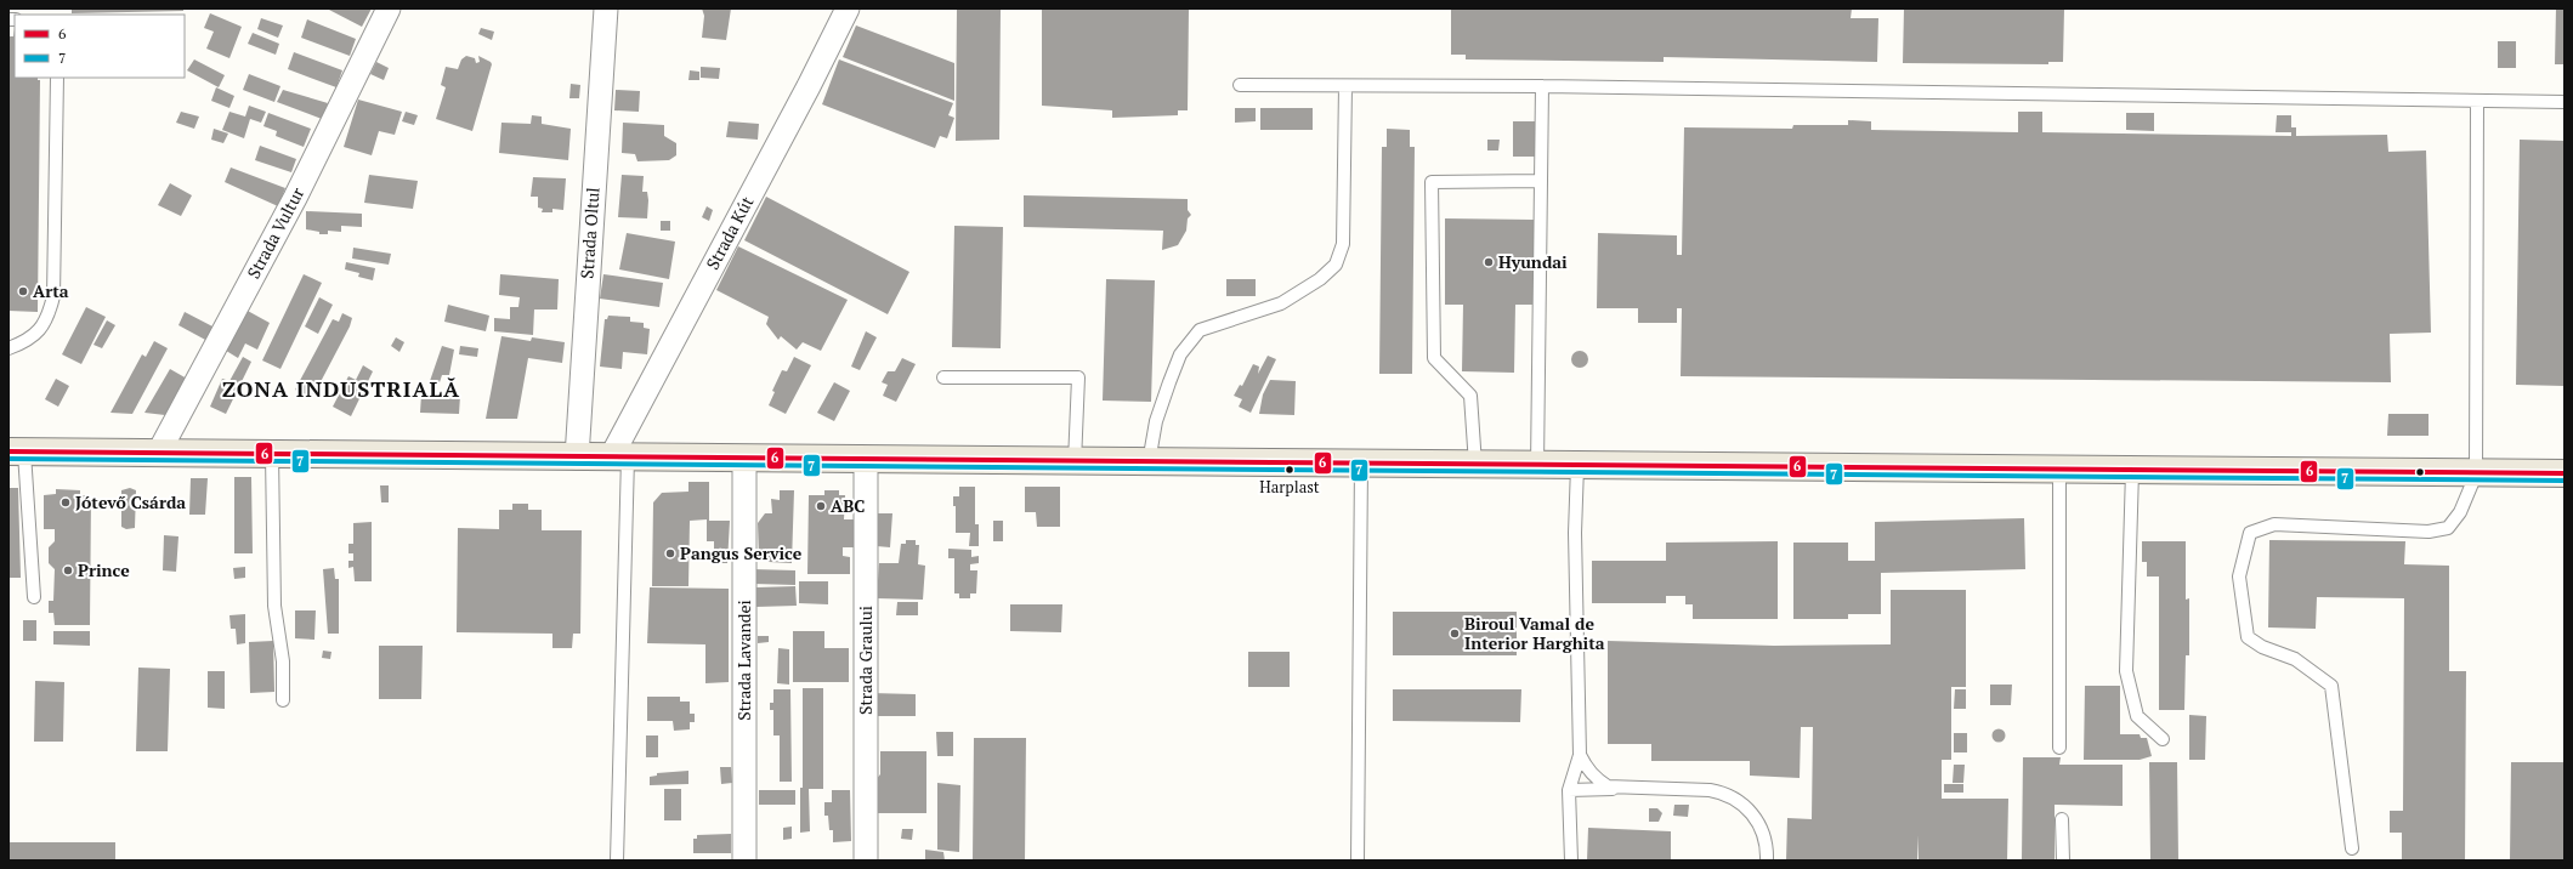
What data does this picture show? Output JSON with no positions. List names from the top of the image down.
{
  "streets": {
    "street": [
      "Strada Vultur",
      "Strada Oltul",
      "Strada Kút",
      "Strada Lavandei",
      "Strada Graului"
    ]
  },
  "districts": ["ZONA INDUSTRIALĂ"],
  "places": [
    "Hyundai",
    "Arta",
    "Harplast",
    "Jótevő Csárda",
    "ABC",
    "Pangus Service",
    "Prince",
    "Biroul Vamal de Interior Harghita"
  ],
  "lines": ["transit line 6", "transit line 7"],
  "legend": ["6", "7"]
}
